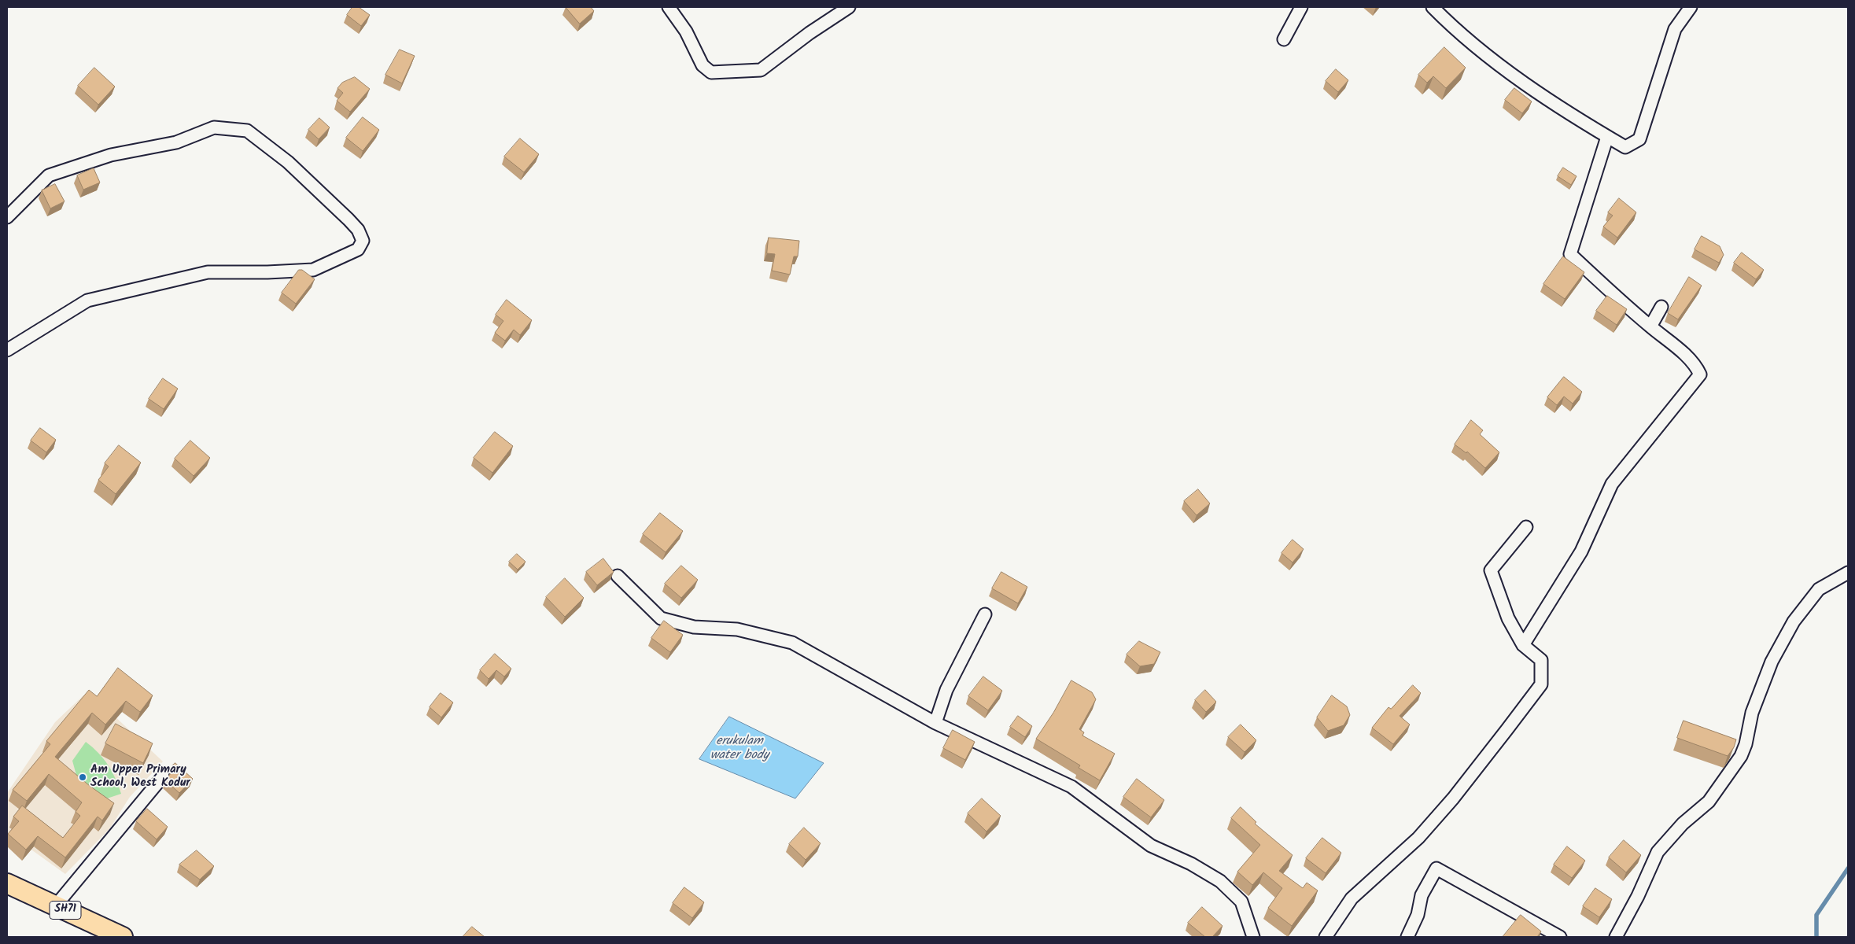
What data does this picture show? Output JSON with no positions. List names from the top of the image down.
{
  "streets": {
    "main road": ["SH71"]
  },
  "water": ["erukulam water body"],
  "places": ["Am Upper Primary School, West Kodur"]
}
